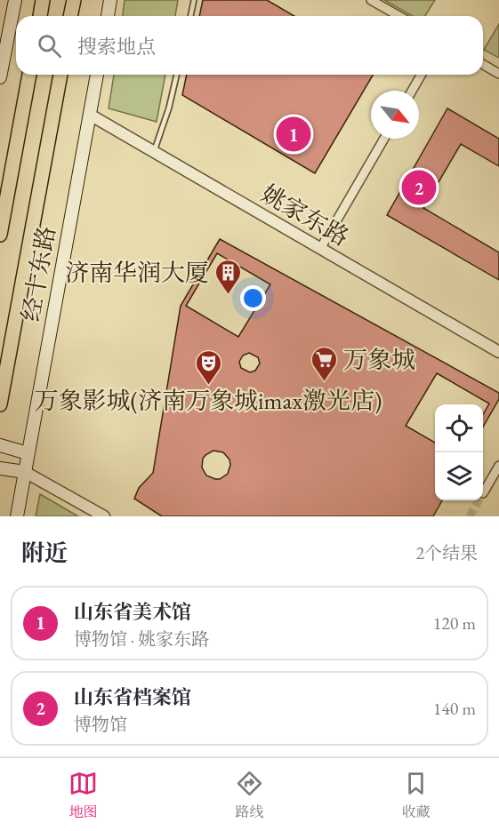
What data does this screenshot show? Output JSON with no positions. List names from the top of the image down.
{
  "streets": {
    "main road": ["经十东路"],
    "street": ["姚家东路"]
  },
  "crossings": [
    ["姚家东路", "经十东路"]
  ],
  "places": {
    "building": ["济南华润大厦"],
    "supermarket": ["万象城"],
    "theatre": ["万象影城(济南万象城imax激光店)"]
  },
  "north": "bottom right",
  "page": {
    "search": "搜索地点",
    "pins": ["1", "2"],
    "heading": ["附近", "2个结果"],
    "list": [
      {
        "mark": "1",
        "name": "山东省美术馆",
        "note": "博物馆 · 姚家东路",
        "value": "120 m"
      },
      {
        "mark": "2",
        "name": "山东省档案馆",
        "note": "博物馆",
        "value": "140 m"
      }
    ],
    "nav": ["地图", "路线", "收藏"]
  }
}
